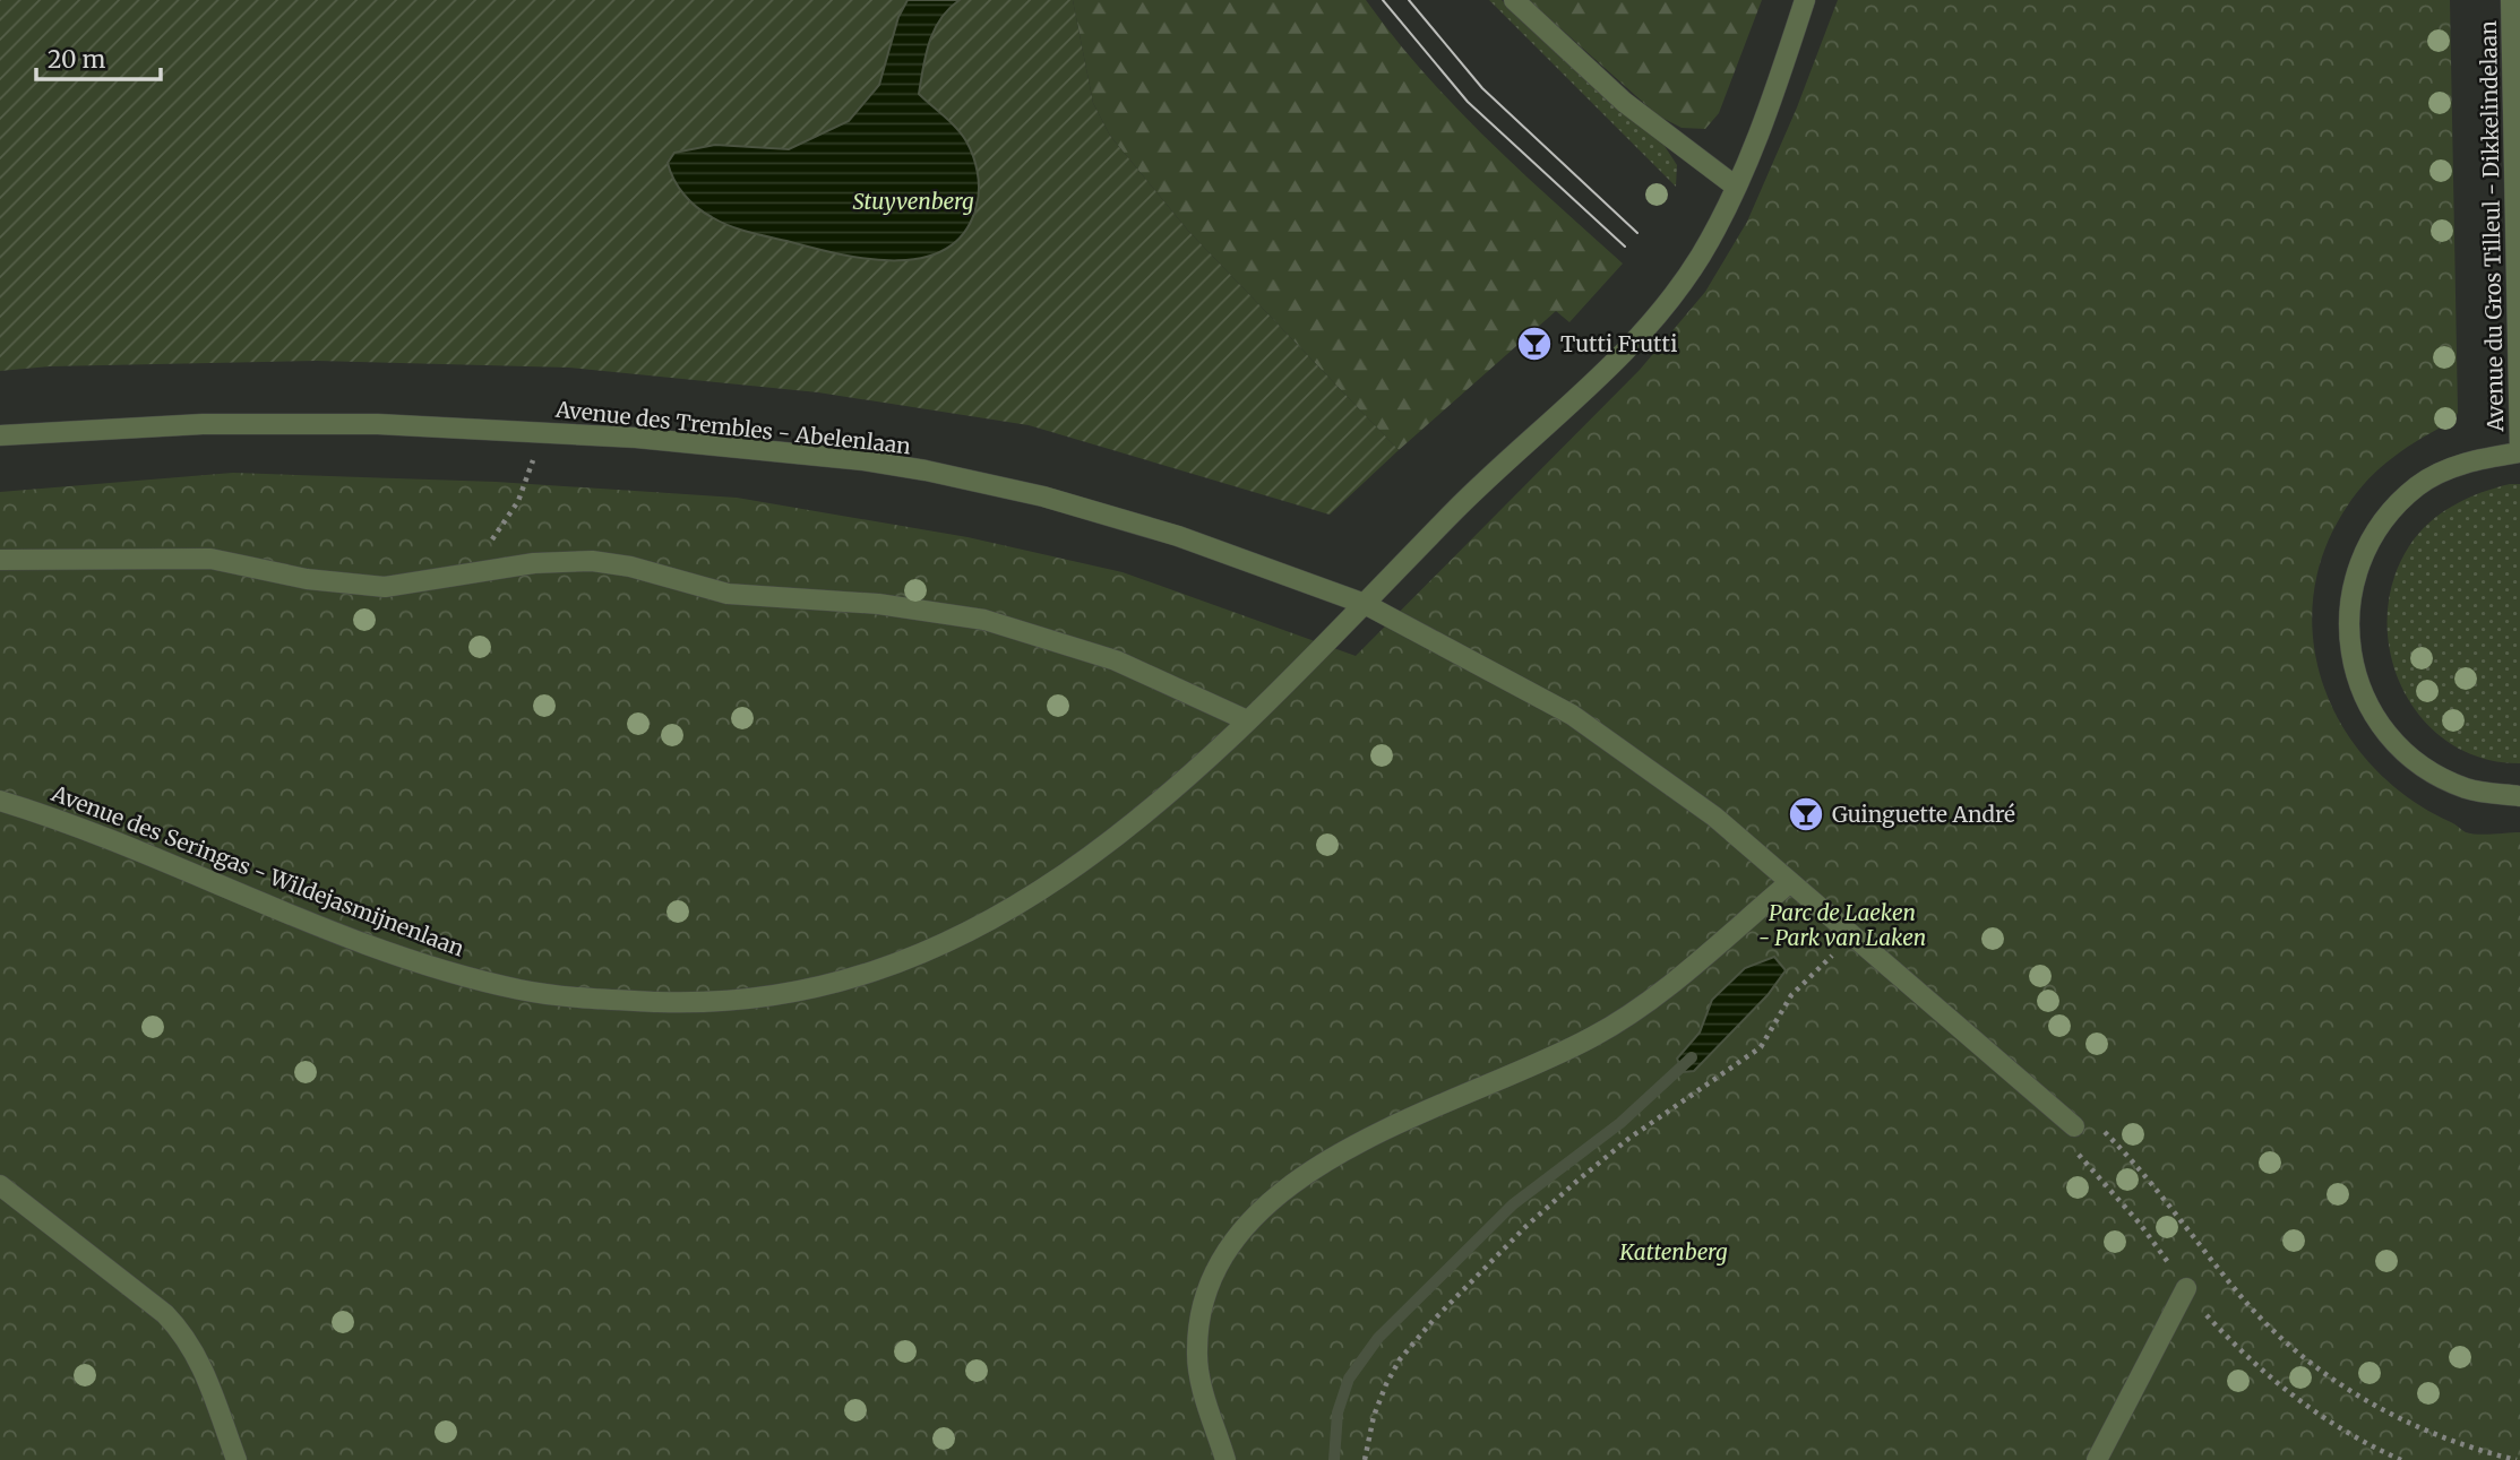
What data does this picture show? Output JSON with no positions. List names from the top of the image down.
{
  "streets": {
    "street": ["Avenue du Gros Tilleul - Dikkelindelaan", "Avenue des Trembles - Abelenlaan", "Avenue des Seringas - Wildejasmijnenlaan"]
  },
  "crossings": [
    ["Avenue des Trembles - Abelenlaan", "Avenue des Seringas - Wildejasmijnenlaan"]
  ],
  "parks": ["Stuyvenberg", "Parc de Laeken - Park van Laken", "Kattenberg"],
  "places": {
    "bar": ["Tutti Frutti", "Guinguette André"]
  },
  "scale_bar": "20 m"
}
